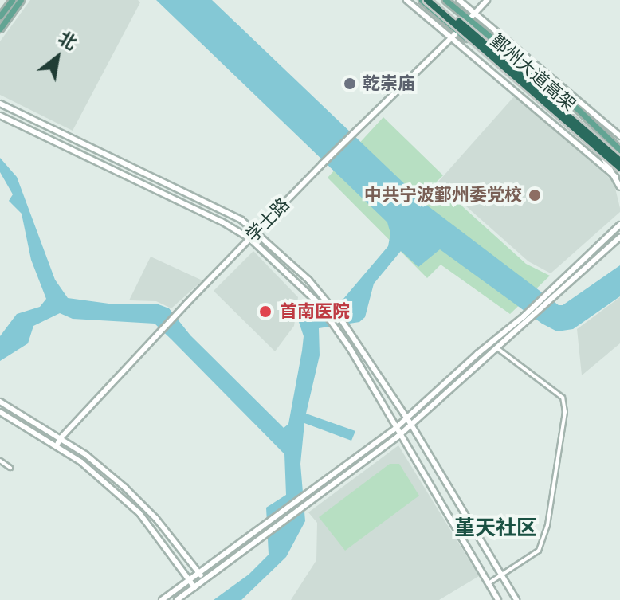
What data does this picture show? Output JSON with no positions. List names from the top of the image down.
{
  "streets": {
    "highway": ["鄞州大道高架"],
    "street": ["学士路"]
  },
  "districts": ["堇天社区"],
  "places": ["乾崇庙", "中共宁波鄞州委党校", "首南医院"],
  "north": "top right"
}
